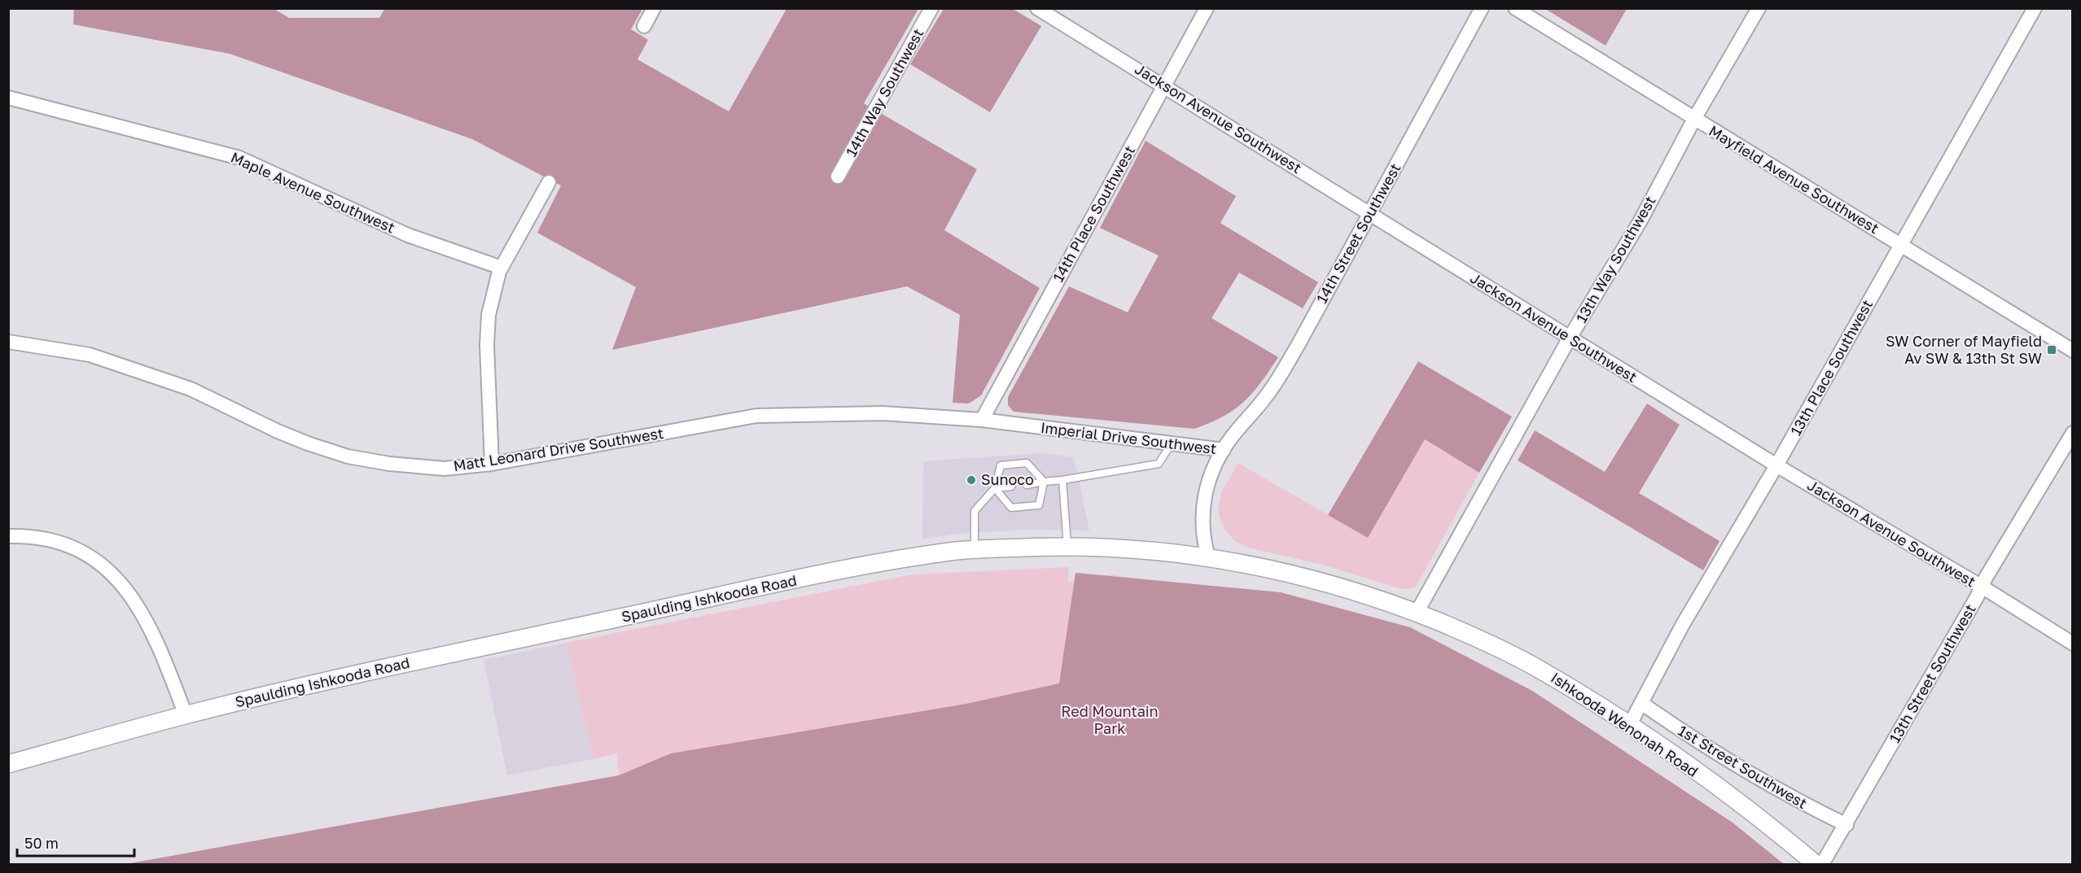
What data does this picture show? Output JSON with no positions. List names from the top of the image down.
{
  "streets": {
    "street": [
      "14th Way Southwest",
      "Jackson Avenue Southwest",
      "Mayfield Avenue Southwest",
      "Maple Avenue Southwest",
      "14th Place Southwest",
      "14th Street Southwest",
      "13th Way Southwest",
      "13th Place Southwest",
      "Imperial Drive Southwest",
      "Matt Leonard Drive Southwest",
      "Spaulding Ishkooda Road",
      "13th Street Southwest",
      "Ishkooda Wenonah Road",
      "1st Street Southwest"
    ]
  },
  "crossings": [
    ["Jackson Avenue Southwest", "14th Place Southwest"],
    ["Jackson Avenue Southwest", "14th Street Southwest"],
    ["Jackson Avenue Southwest", "13th Way Southwest"],
    ["Jackson Avenue Southwest", "13th Place Southwest"],
    ["Jackson Avenue Southwest", "13th Street Southwest"],
    ["Mayfield Avenue Southwest", "13th Way Southwest"],
    ["Mayfield Avenue Southwest", "13th Place Southwest"],
    ["14th Place Southwest", "Imperial Drive Southwest"],
    ["14th Place Southwest", "Matt Leonard Drive Southwest"],
    ["14th Street Southwest", "Imperial Drive Southwest"],
    ["13th Way Southwest", "Spaulding Ishkooda Road"],
    ["13th Way Southwest", "Ishkooda Wenonah Road"],
    ["13th Place Southwest", "Ishkooda Wenonah Road"],
    ["13th Place Southwest", "1st Street Southwest"],
    ["Imperial Drive Southwest", "Matt Leonard Drive Southwest"],
    ["Imperial Drive Southwest", "Spaulding Ishkooda Road"],
    ["Spaulding Ishkooda Road", "Ishkooda Wenonah Road"],
    ["13th Street Southwest", "1st Street Southwest"]
  ],
  "parks": ["Red Mountain Park"],
  "places": {
    "transit": ["SW Corner of Mayfield Av SW & 13th St SW"],
    "other": ["Sunoco"]
  },
  "scale_bar": "50 m"
}
